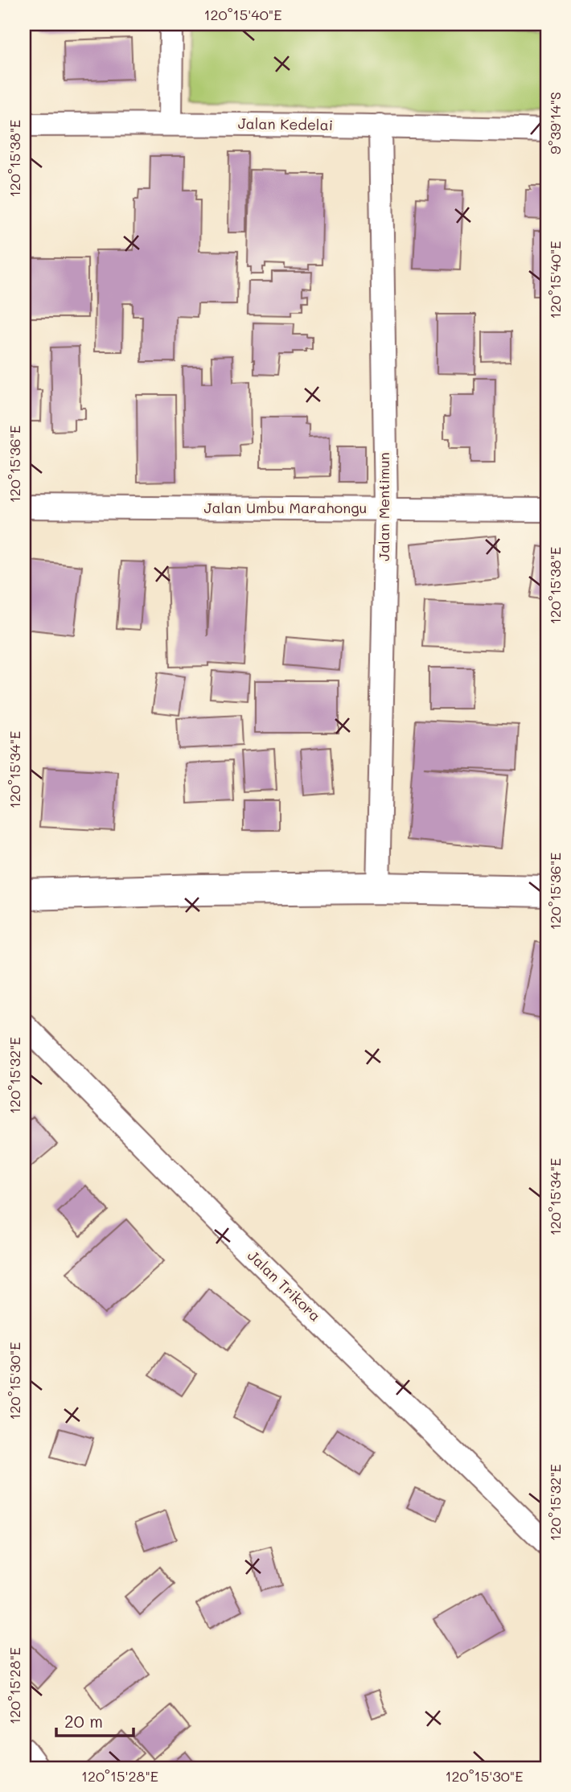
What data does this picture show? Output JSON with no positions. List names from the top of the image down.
{
  "streets": {
    "street": [
      "Jalan Kedelai",
      "Jalan Mentimun",
      "Jalan Umbu Marahongu",
      "Jalan Trikora"
    ]
  },
  "crossings": [
    ["Jalan Kedelai", "Jalan Mentimun"],
    ["Jalan Mentimun", "Jalan Umbu Marahongu"]
  ],
  "scale_bar": "20 m",
  "coordinates": [
    "120°15'40\"E",
    "9°39'14\"S",
    "120°15'38\"E",
    "120°15'36\"E",
    "120°15'34\"E",
    "120°15'32\"E",
    "120°15'30\"E",
    "120°15'28\"E"
  ]
}
